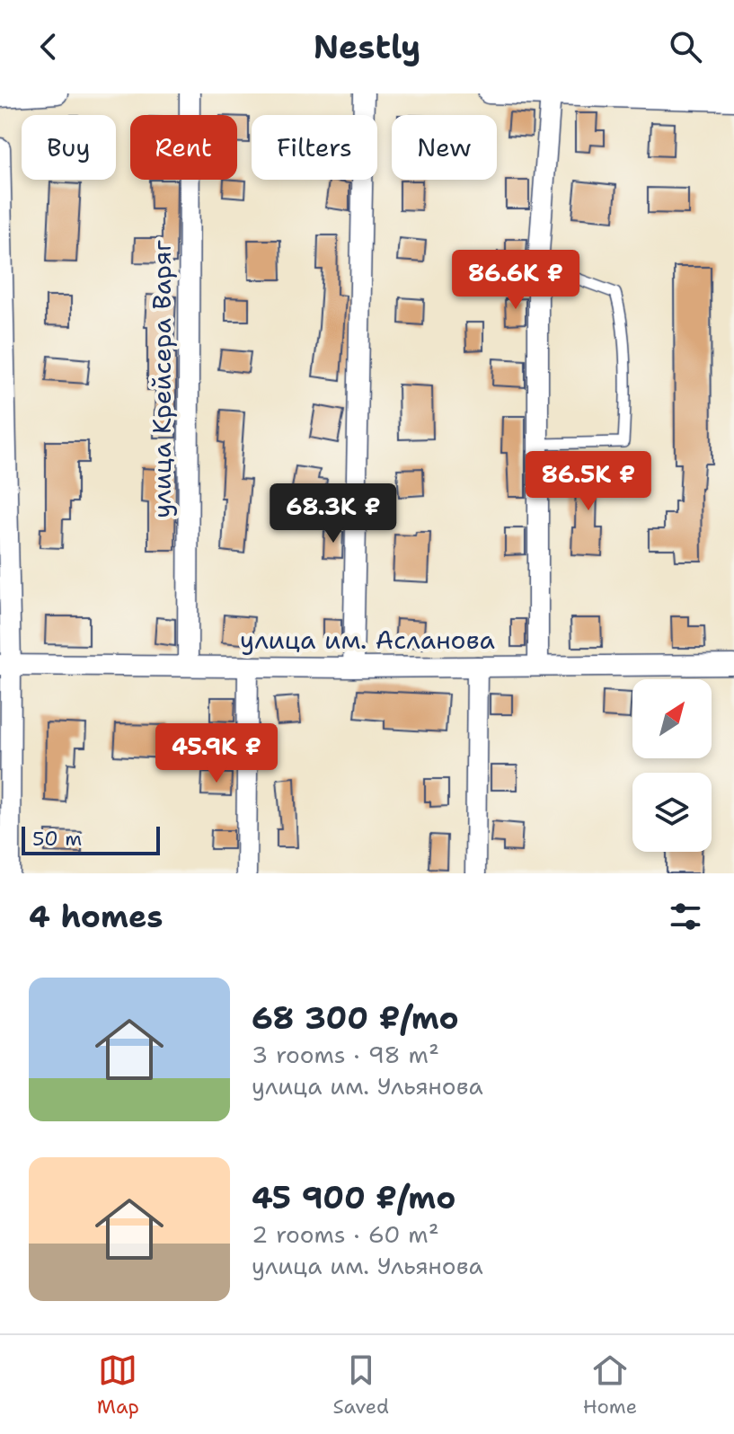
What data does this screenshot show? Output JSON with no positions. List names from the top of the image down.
{
  "streets": {
    "street": ["улица Крейсера Варяг", "улица им. Асланова"]
  },
  "crossings": [
    ["улица Крейсера Варяг", "улица им. Асланова"]
  ],
  "scale_bar": "50 m",
  "north": "top right",
  "page": {
    "header": "Nestly",
    "chip": [
      "Buy",
      "Rent",
      "Filters",
      "New"
    ],
    "price": [
      "86.6K ₽",
      "86.5K ₽",
      "68.3K ₽",
      "45.9K ₽"
    ],
    "scale": "50 m",
    "heading": "4 homes",
    "list": [
      {
        "name": "68 300 ₽/mo",
        "note": "3 rooms · 98 m² · улица им. Ульянова"
      },
      {
        "name": "45 900 ₽/mo",
        "note": "2 rooms · 60 m² · улица им. Ульянова"
      }
    ],
    "tabs": ["Map", "Saved", "Home"]
  }
}
